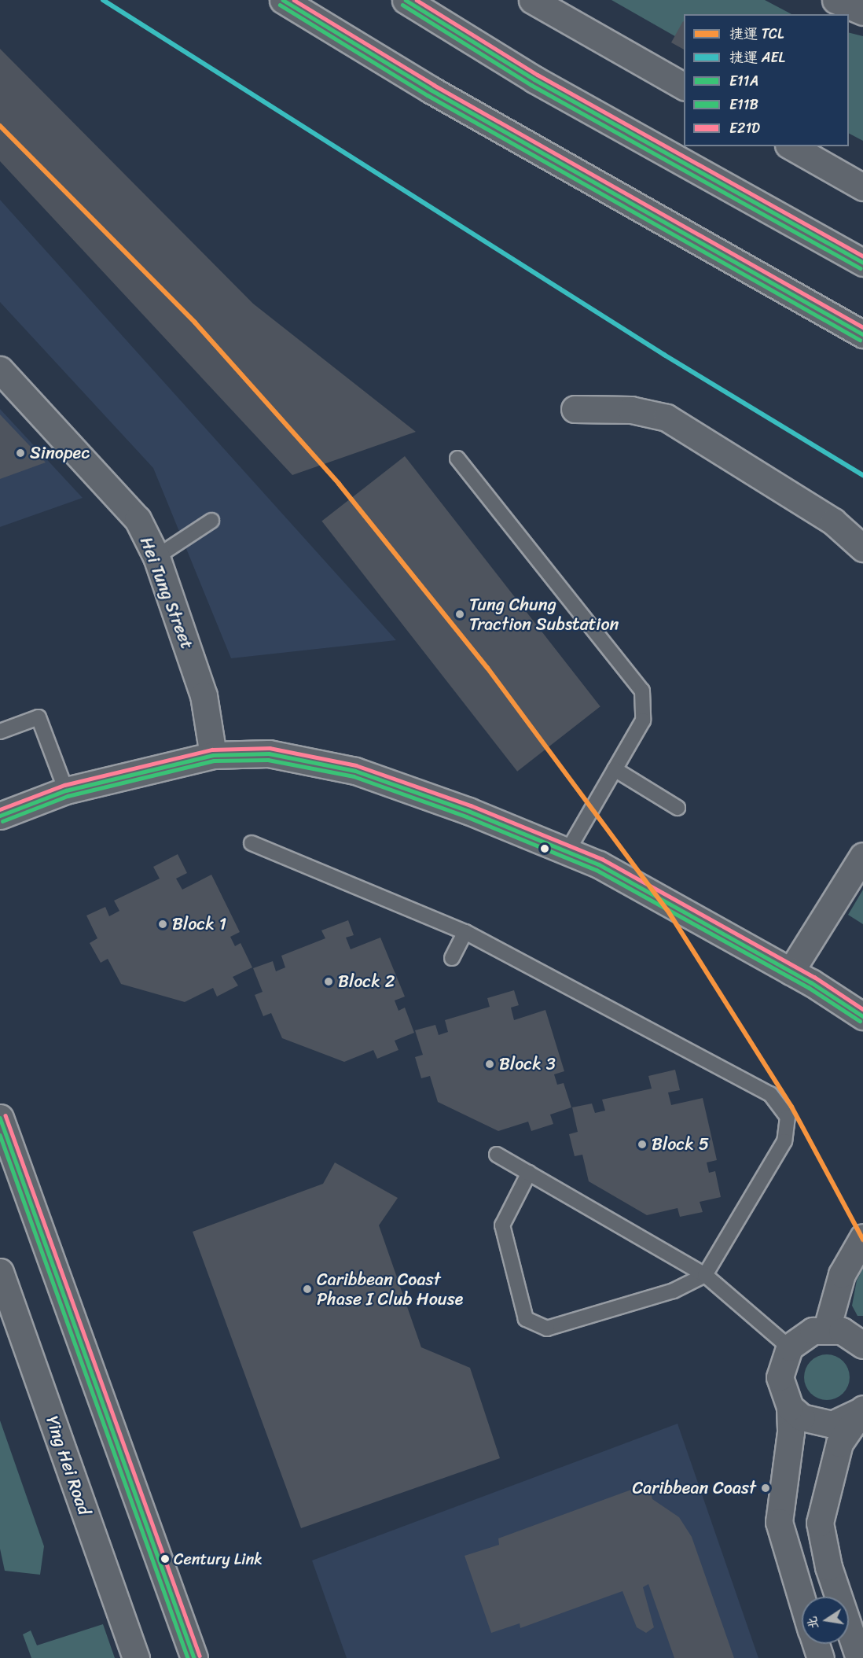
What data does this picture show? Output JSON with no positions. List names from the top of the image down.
{
  "streets": {
    "main road": ["Hei Tung Street", "Ying Hei Road"]
  },
  "places": [
    "Sinopec",
    "Tung Chung Traction Substation",
    "Block 1",
    "Block 2",
    "Block 3",
    "Block 5",
    "Caribbean Coast Phase I Club House",
    "Caribbean Coast",
    "Century Link"
  ],
  "lines": [
    "metro line AEL",
    "transit line E11A",
    "transit line E21D",
    "transit line E11B",
    "metro line TCL"
  ],
  "legend": [
    "捷運 TCL",
    "捷運 AEL",
    "E11A",
    "E11B",
    "E21D"
  ],
  "north": "left"
}
